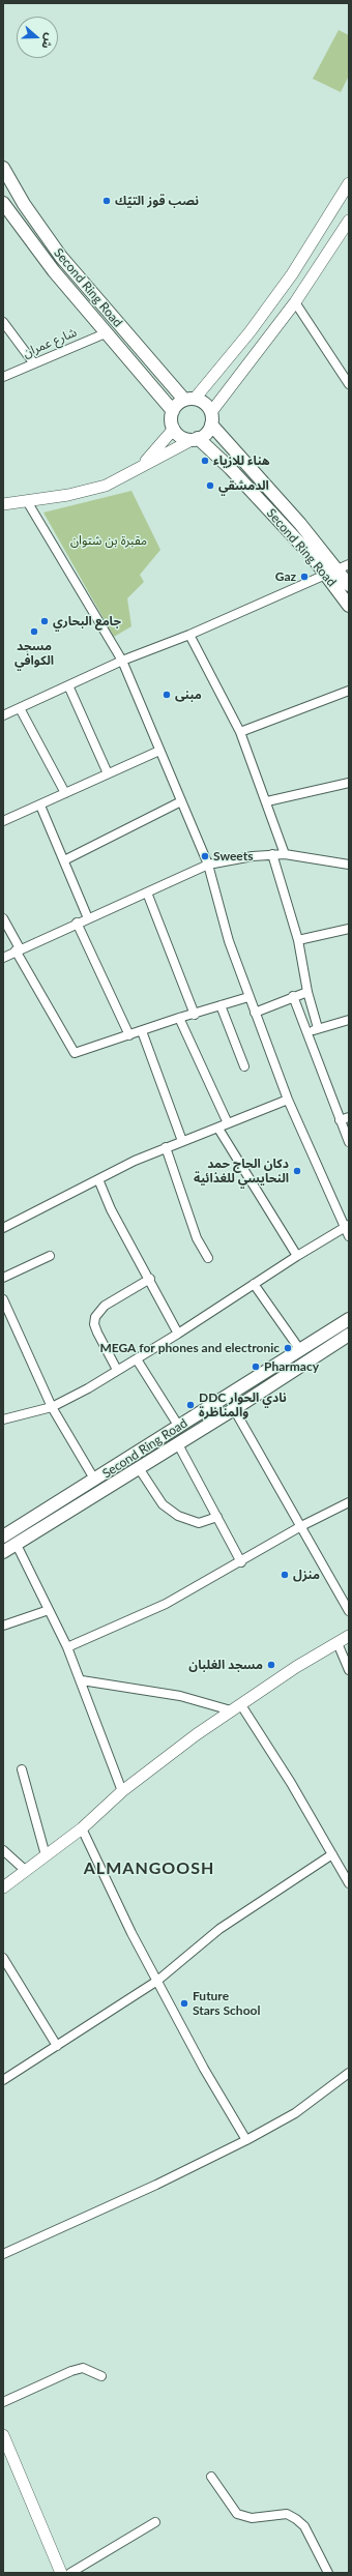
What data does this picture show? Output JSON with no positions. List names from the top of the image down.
{
  "streets": {
    "main road": ["Second Ring Road"],
    "street": ["شارع عمران"]
  },
  "crossings": [
    ["Second Ring Road", "شارع عمران"]
  ],
  "districts": ["ALMANGOOSH"],
  "parks": ["مقبرة بن شتوان"],
  "places": [
    "نصب قوز التيّك",
    "هناء للازياء",
    "الدمشقي",
    "Gaz",
    "جامع البحاري",
    "مسجد الكوافي",
    "مبنى",
    "Sweets",
    "دكان الحاج حمد النحايسي للغذائية",
    "MEGA for phones and electronic",
    "Pharmacy",
    "DDC نادي الحوار والمناظرة",
    "منزل",
    "مسجد الغلبان",
    "Future Stars School"
  ],
  "north": "right"
}
